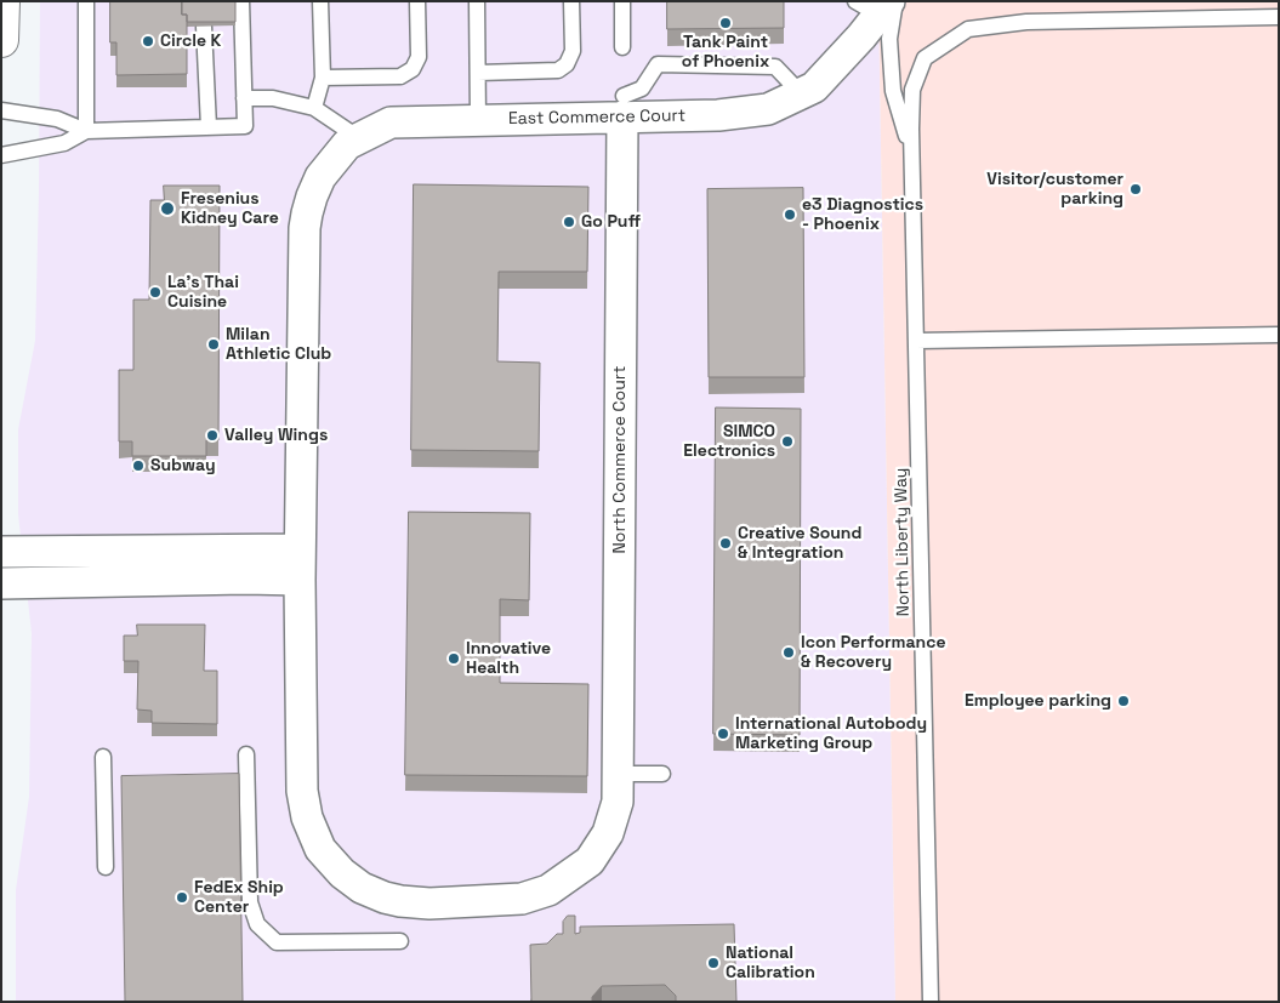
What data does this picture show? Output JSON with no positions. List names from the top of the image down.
{
  "streets": {
    "street": ["East Commerce Court", "North Commerce Court"],
    "lane": ["North Liberty Way"]
  },
  "crossings": [
    ["East Commerce Court", "North Commerce Court"],
    ["East Commerce Court", "North Liberty Way"]
  ],
  "places": [
    "Tank Paint of Phoenix",
    "Circle K",
    "Visitor/customer parking",
    "Fresenius Kidney Care",
    "e3 Diagnostics - Phoenix",
    "Go Puff",
    "La's Thai Cuisine",
    "Milan Athletic Club",
    "Valley Wings",
    "SIMCO Electronics",
    "Subway",
    "Creative Sound & Integration",
    "Icon Performance & Recovery",
    "Innovative Health",
    "Employee parking",
    "International Autobody Marketing Group",
    "FedEx Ship Center",
    "National Calibration"
  ]
}
